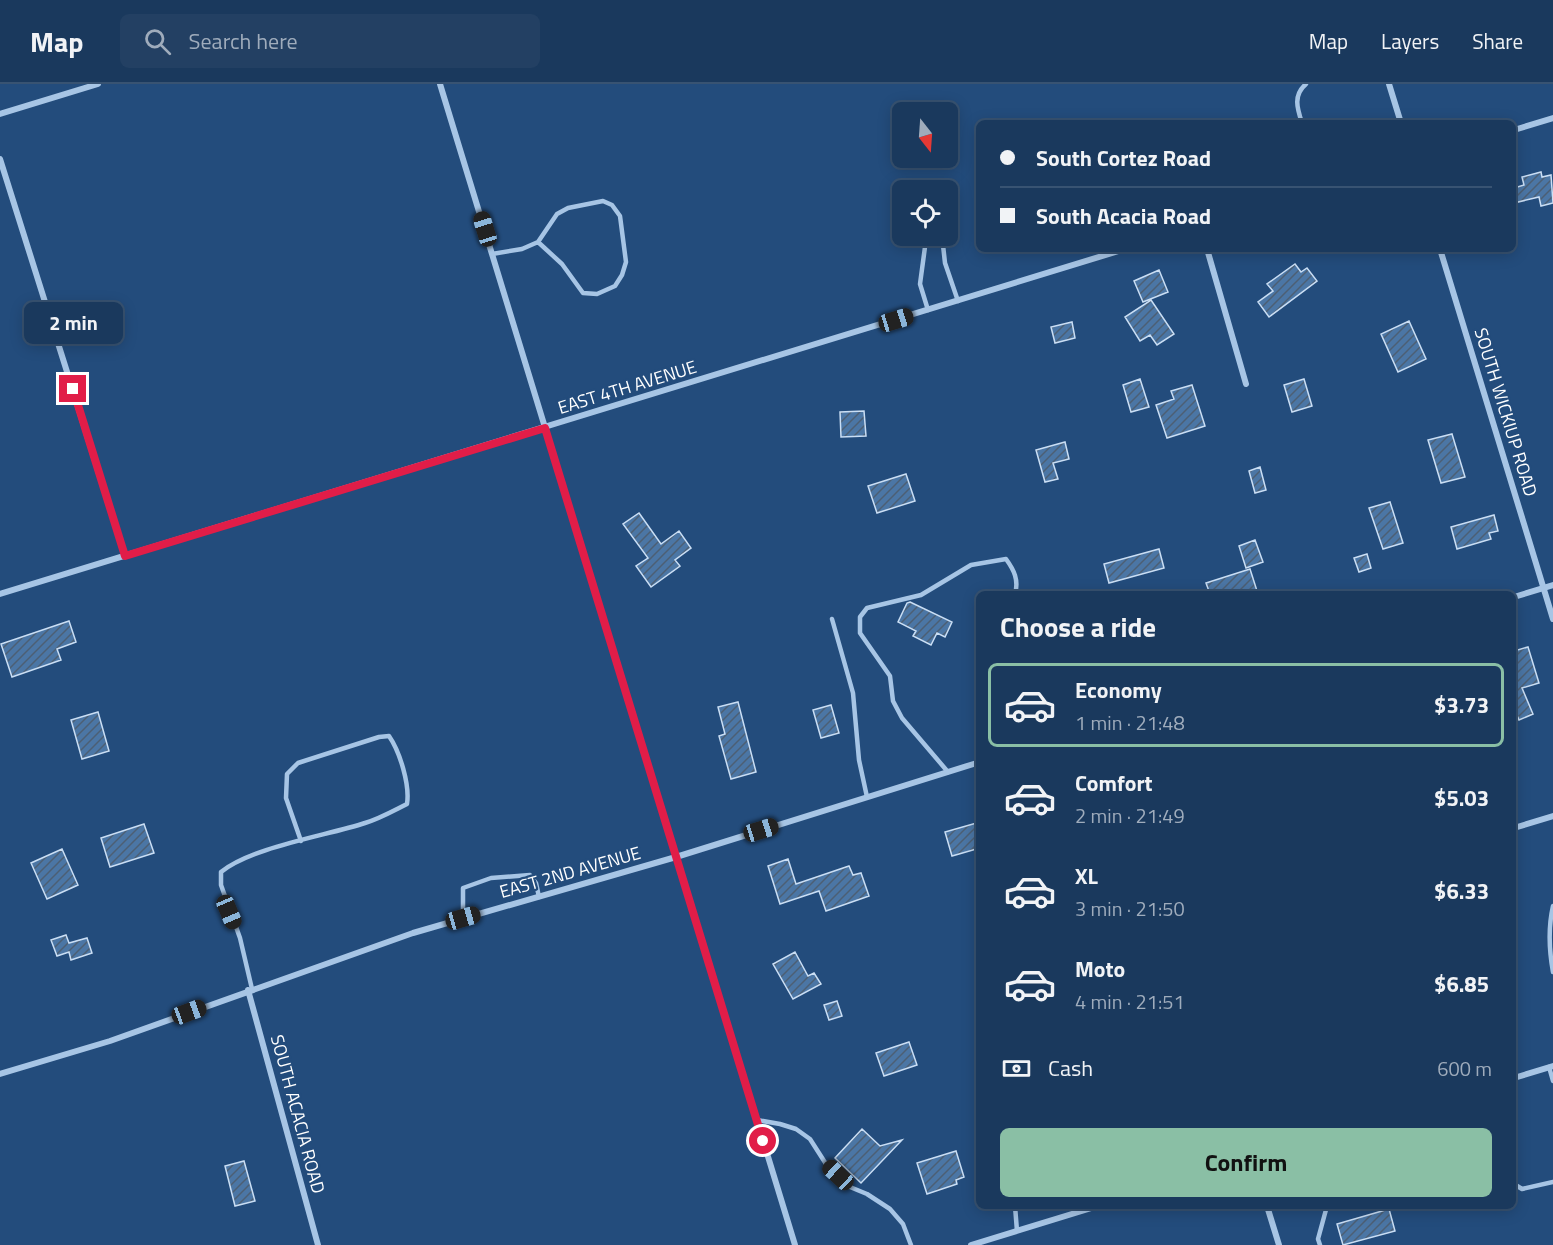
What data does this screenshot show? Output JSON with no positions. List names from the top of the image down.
{
  "streets": {
    "street": [
      "EAST 4TH AVENUE",
      "SOUTH WICKIUP ROAD",
      "EAST 2ND AVENUE",
      "SOUTH ACACIA ROAD"
    ]
  },
  "crossings": [
    ["EAST 2ND AVENUE", "SOUTH ACACIA ROAD"]
  ],
  "north": "bottom",
  "page": {
    "header": "Map",
    "search": "Search here",
    "nav": ["Map", "Layers", "Share"],
    "banner": ["South Cortez Road", "South Acacia Road"],
    "bubble": "2 min",
    "heading": "Choose a ride",
    "list": [
      {
        "name": "Economy",
        "note": "1 min · 21:48",
        "value": "$3.73"
      },
      {
        "name": "Comfort",
        "note": "2 min · 21:49",
        "value": "$5.03"
      },
      {
        "name": "XL",
        "note": "3 min · 21:50",
        "value": "$6.33"
      },
      {
        "name": "Moto",
        "note": "4 min · 21:51",
        "value": "$6.85"
      }
    ],
    "pay": ["Cash", "600 m"],
    "buttons": "Confirm"
  }
}
